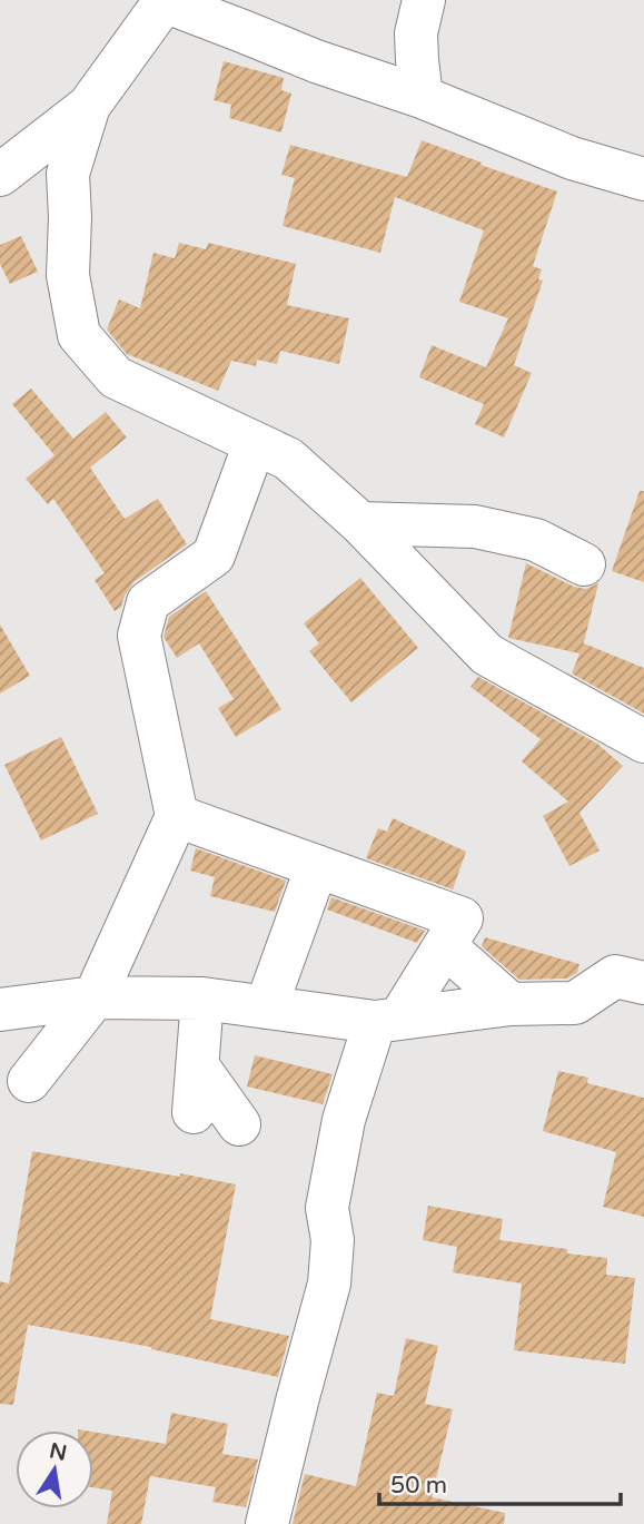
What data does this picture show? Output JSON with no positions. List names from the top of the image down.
{
  "scale_bar": "50 m",
  "north": "top"
}
